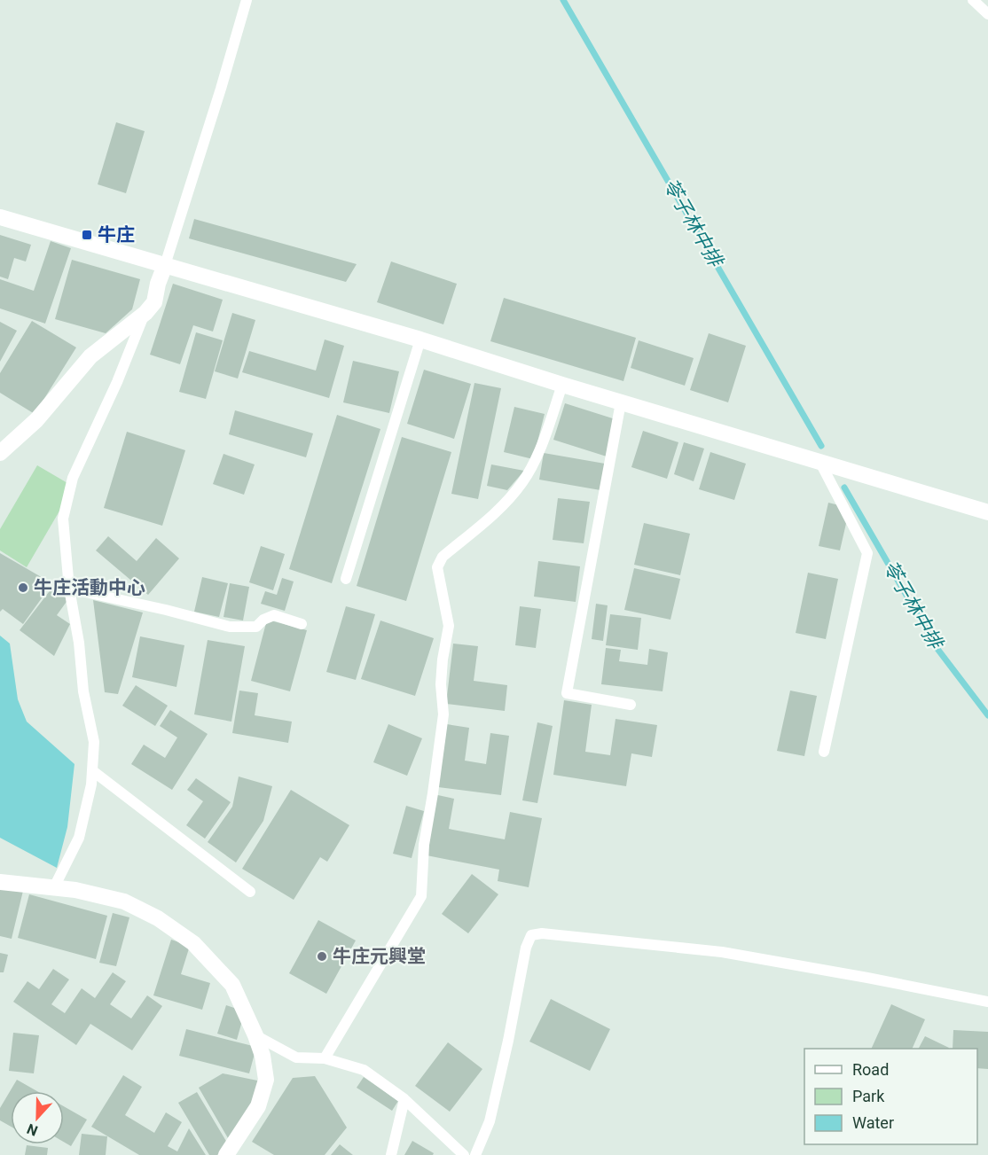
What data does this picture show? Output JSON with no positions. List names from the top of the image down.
{
  "water": ["苓子林中排"],
  "places": {
    "transit": ["牛庄"],
    "other": ["牛庄活動中心", "牛庄元興堂"]
  },
  "legend": ["Road", "Park", "Water"],
  "north": "bottom"
}
